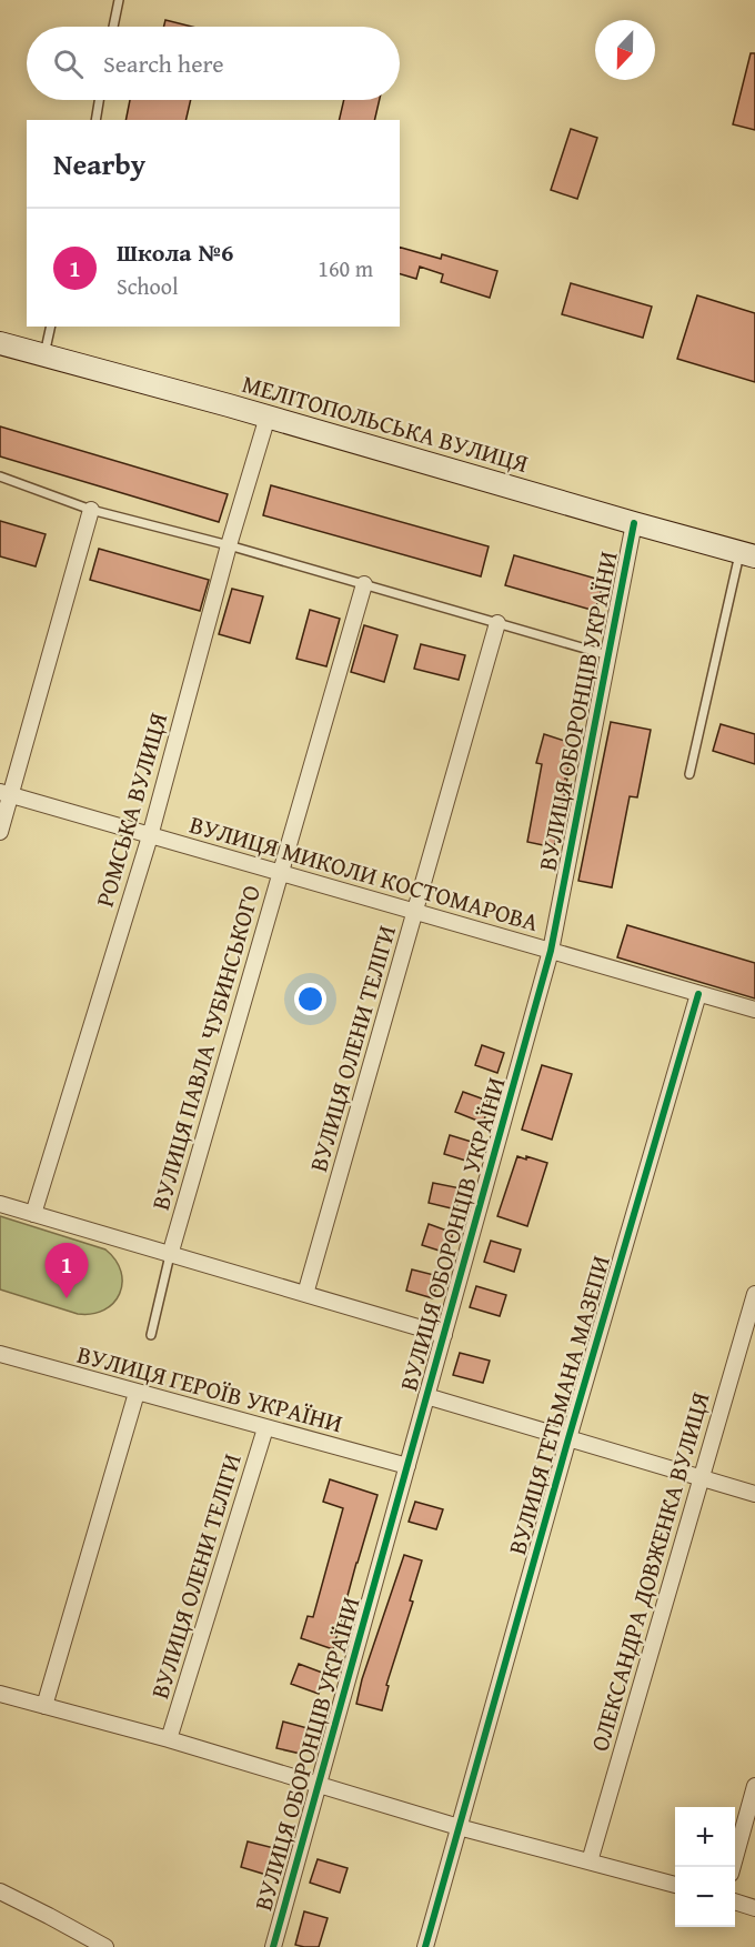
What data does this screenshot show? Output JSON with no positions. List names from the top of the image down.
{
  "streets": {
    "main road": ["МЕЛІТОПОЛЬСЬКА ВУЛИЦЯ"],
    "street": [
      "ВУЛИЦЯ ОБОРОНЦІВ УКРАЇНИ",
      "РОМСЬКА ВУЛИЦЯ",
      "ВУЛИЦЯ МИКОЛИ КОСТОМАРОВА",
      "ВУЛИЦЯ ПАВЛА ЧУБИНСЬКОГО",
      "ВУЛИЦЯ ОЛЕНИ ТЕЛІГИ",
      "ВУЛИЦЯ ГЕРОЇВ УКРАЇНИ",
      "ВУЛИЦЯ ГЕТЬМАНА МАЗЕПИ",
      "ОЛЕКСАНДРА ДОВЖЕНКА ВУЛИЦЯ"
    ]
  },
  "crossings": [
    ["МЕЛІТОПОЛЬСЬКА ВУЛИЦЯ", "ВУЛИЦЯ ОБОРОНЦІВ УКРАЇНИ"],
    ["МЕЛІТОПОЛЬСЬКА ВУЛИЦЯ", "РОМСЬКА ВУЛИЦЯ"],
    ["ВУЛИЦЯ ОБОРОНЦІВ УКРАЇНИ", "ВУЛИЦЯ МИКОЛИ КОСТОМАРОВА"],
    ["ВУЛИЦЯ ОБОРОНЦІВ УКРАЇНИ", "ВУЛИЦЯ ГЕРОЇВ УКРАЇНИ"],
    ["РОМСЬКА ВУЛИЦЯ", "ВУЛИЦЯ МИКОЛИ КОСТОМАРОВА"],
    ["ВУЛИЦЯ МИКОЛИ КОСТОМАРОВА", "ВУЛИЦЯ ПАВЛА ЧУБИНСЬКОГО"],
    ["ВУЛИЦЯ МИКОЛИ КОСТОМАРОВА", "ВУЛИЦЯ ОЛЕНИ ТЕЛІГИ"],
    ["ВУЛИЦЯ МИКОЛИ КОСТОМАРОВА", "ВУЛИЦЯ ГЕТЬМАНА МАЗЕПИ"],
    ["ВУЛИЦЯ ОЛЕНИ ТЕЛІГИ", "ВУЛИЦЯ ГЕРОЇВ УКРАЇНИ"]
  ],
  "north": "bottom",
  "page": {
    "search": "Search here",
    "heading": "Nearby",
    "list": [
      {
        "mark": "1",
        "name": "Школа №6",
        "note": "School",
        "value": "160 m"
      }
    ],
    "pins": "1",
    "map_buttons": ["+", "−"]
  }
}
